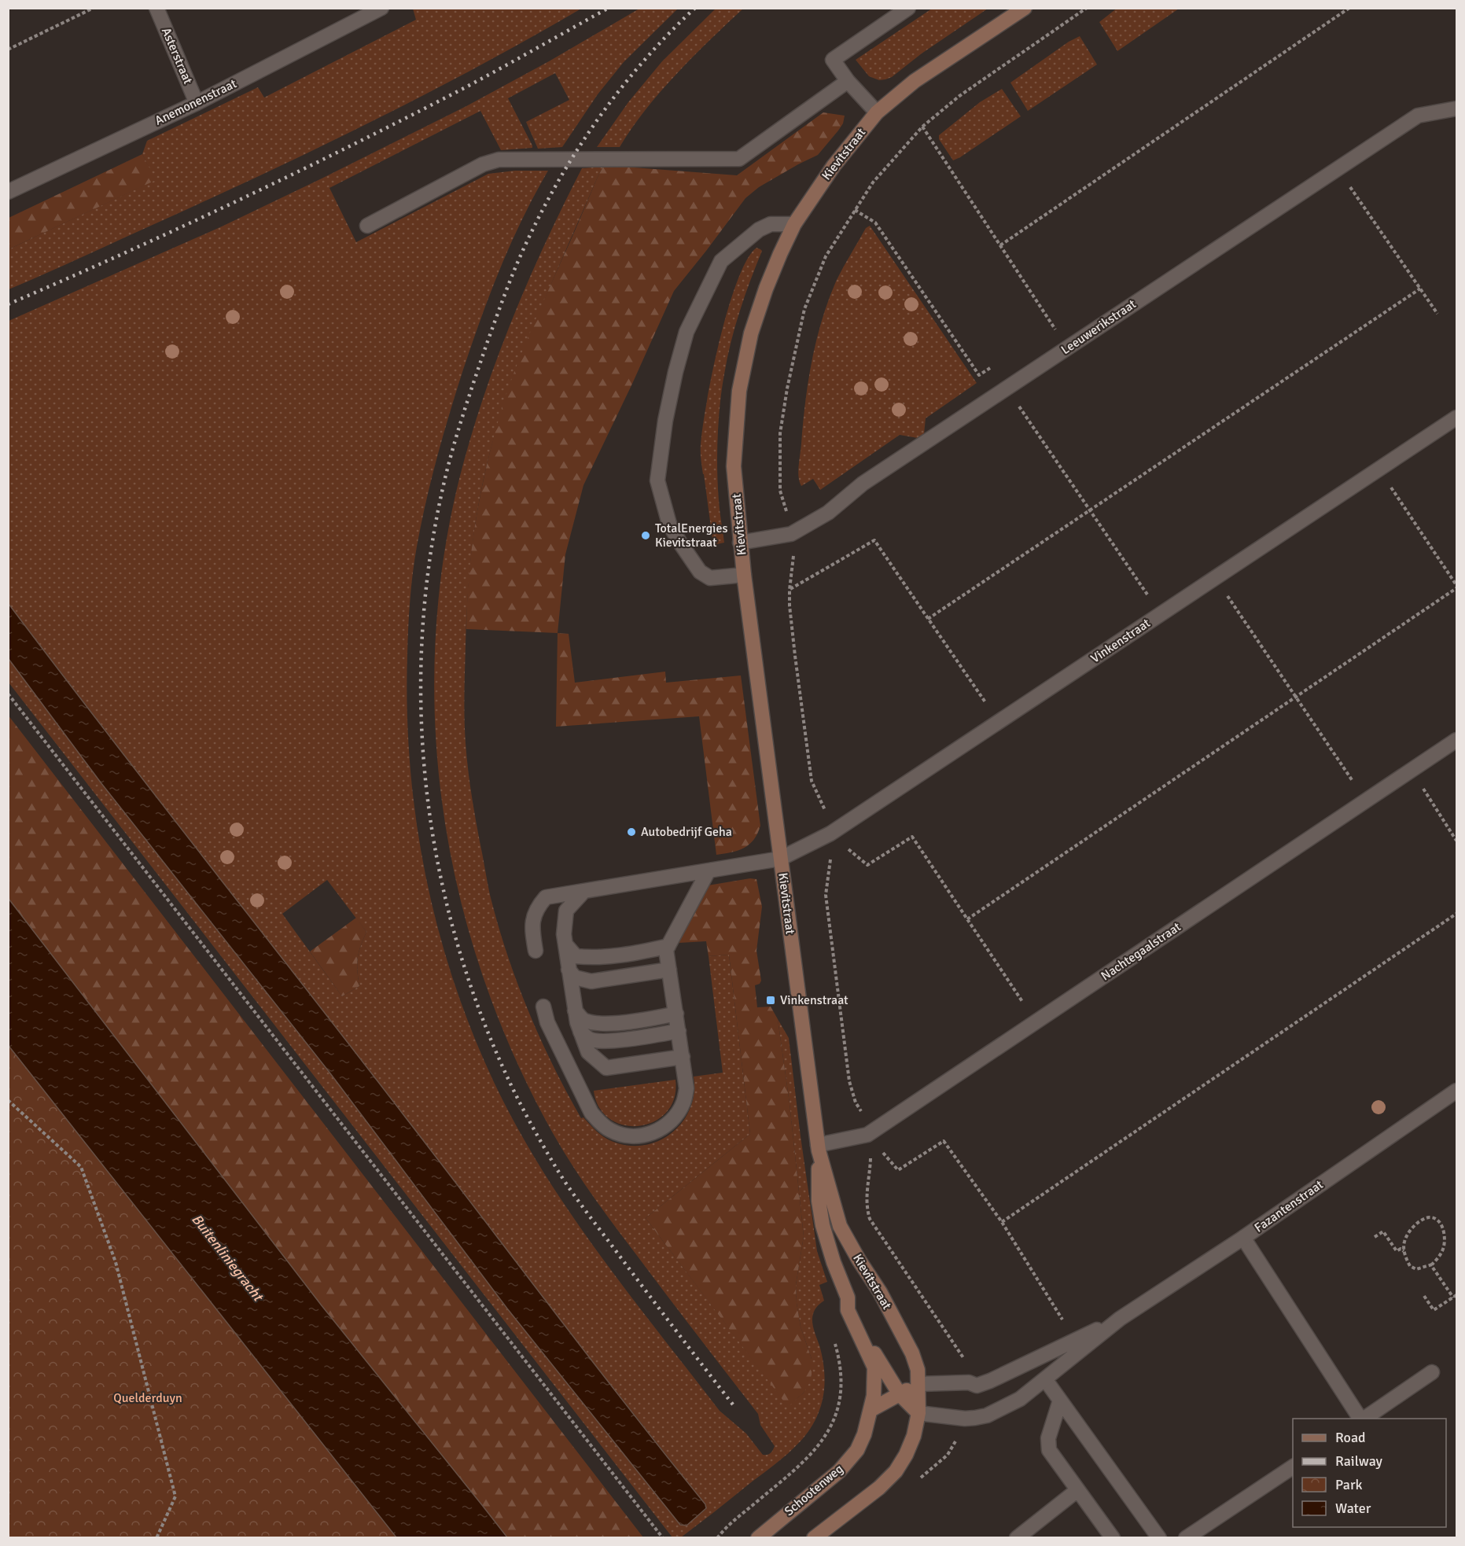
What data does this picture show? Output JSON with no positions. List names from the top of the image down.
{
  "streets": {
    "main road": ["Kievitstraat", "Schootenweg"],
    "street": [
      "Asterstraat",
      "Anemonenstraat",
      "Leeuwerikstraat",
      "Vinkenstraat",
      "Nachtegaalstraat",
      "Fazantenstraat"
    ]
  },
  "crossings": [
    ["Asterstraat", "Anemonenstraat"],
    ["Kievitstraat", "Leeuwerikstraat"],
    ["Kievitstraat", "Vinkenstraat"],
    ["Kievitstraat", "Nachtegaalstraat"],
    ["Kievitstraat", "Fazantenstraat"],
    ["Kievitstraat", "Schootenweg"]
  ],
  "water": ["Buitenliniegracht"],
  "parks": ["Quelderduyn"],
  "places": {
    "other": ["TotalEnergies Kievitstraat", "Autobedrijf Geha"],
    "transit": ["Vinkenstraat"]
  },
  "legend": [
    "Road",
    "Railway",
    "Park",
    "Water"
  ]
}
